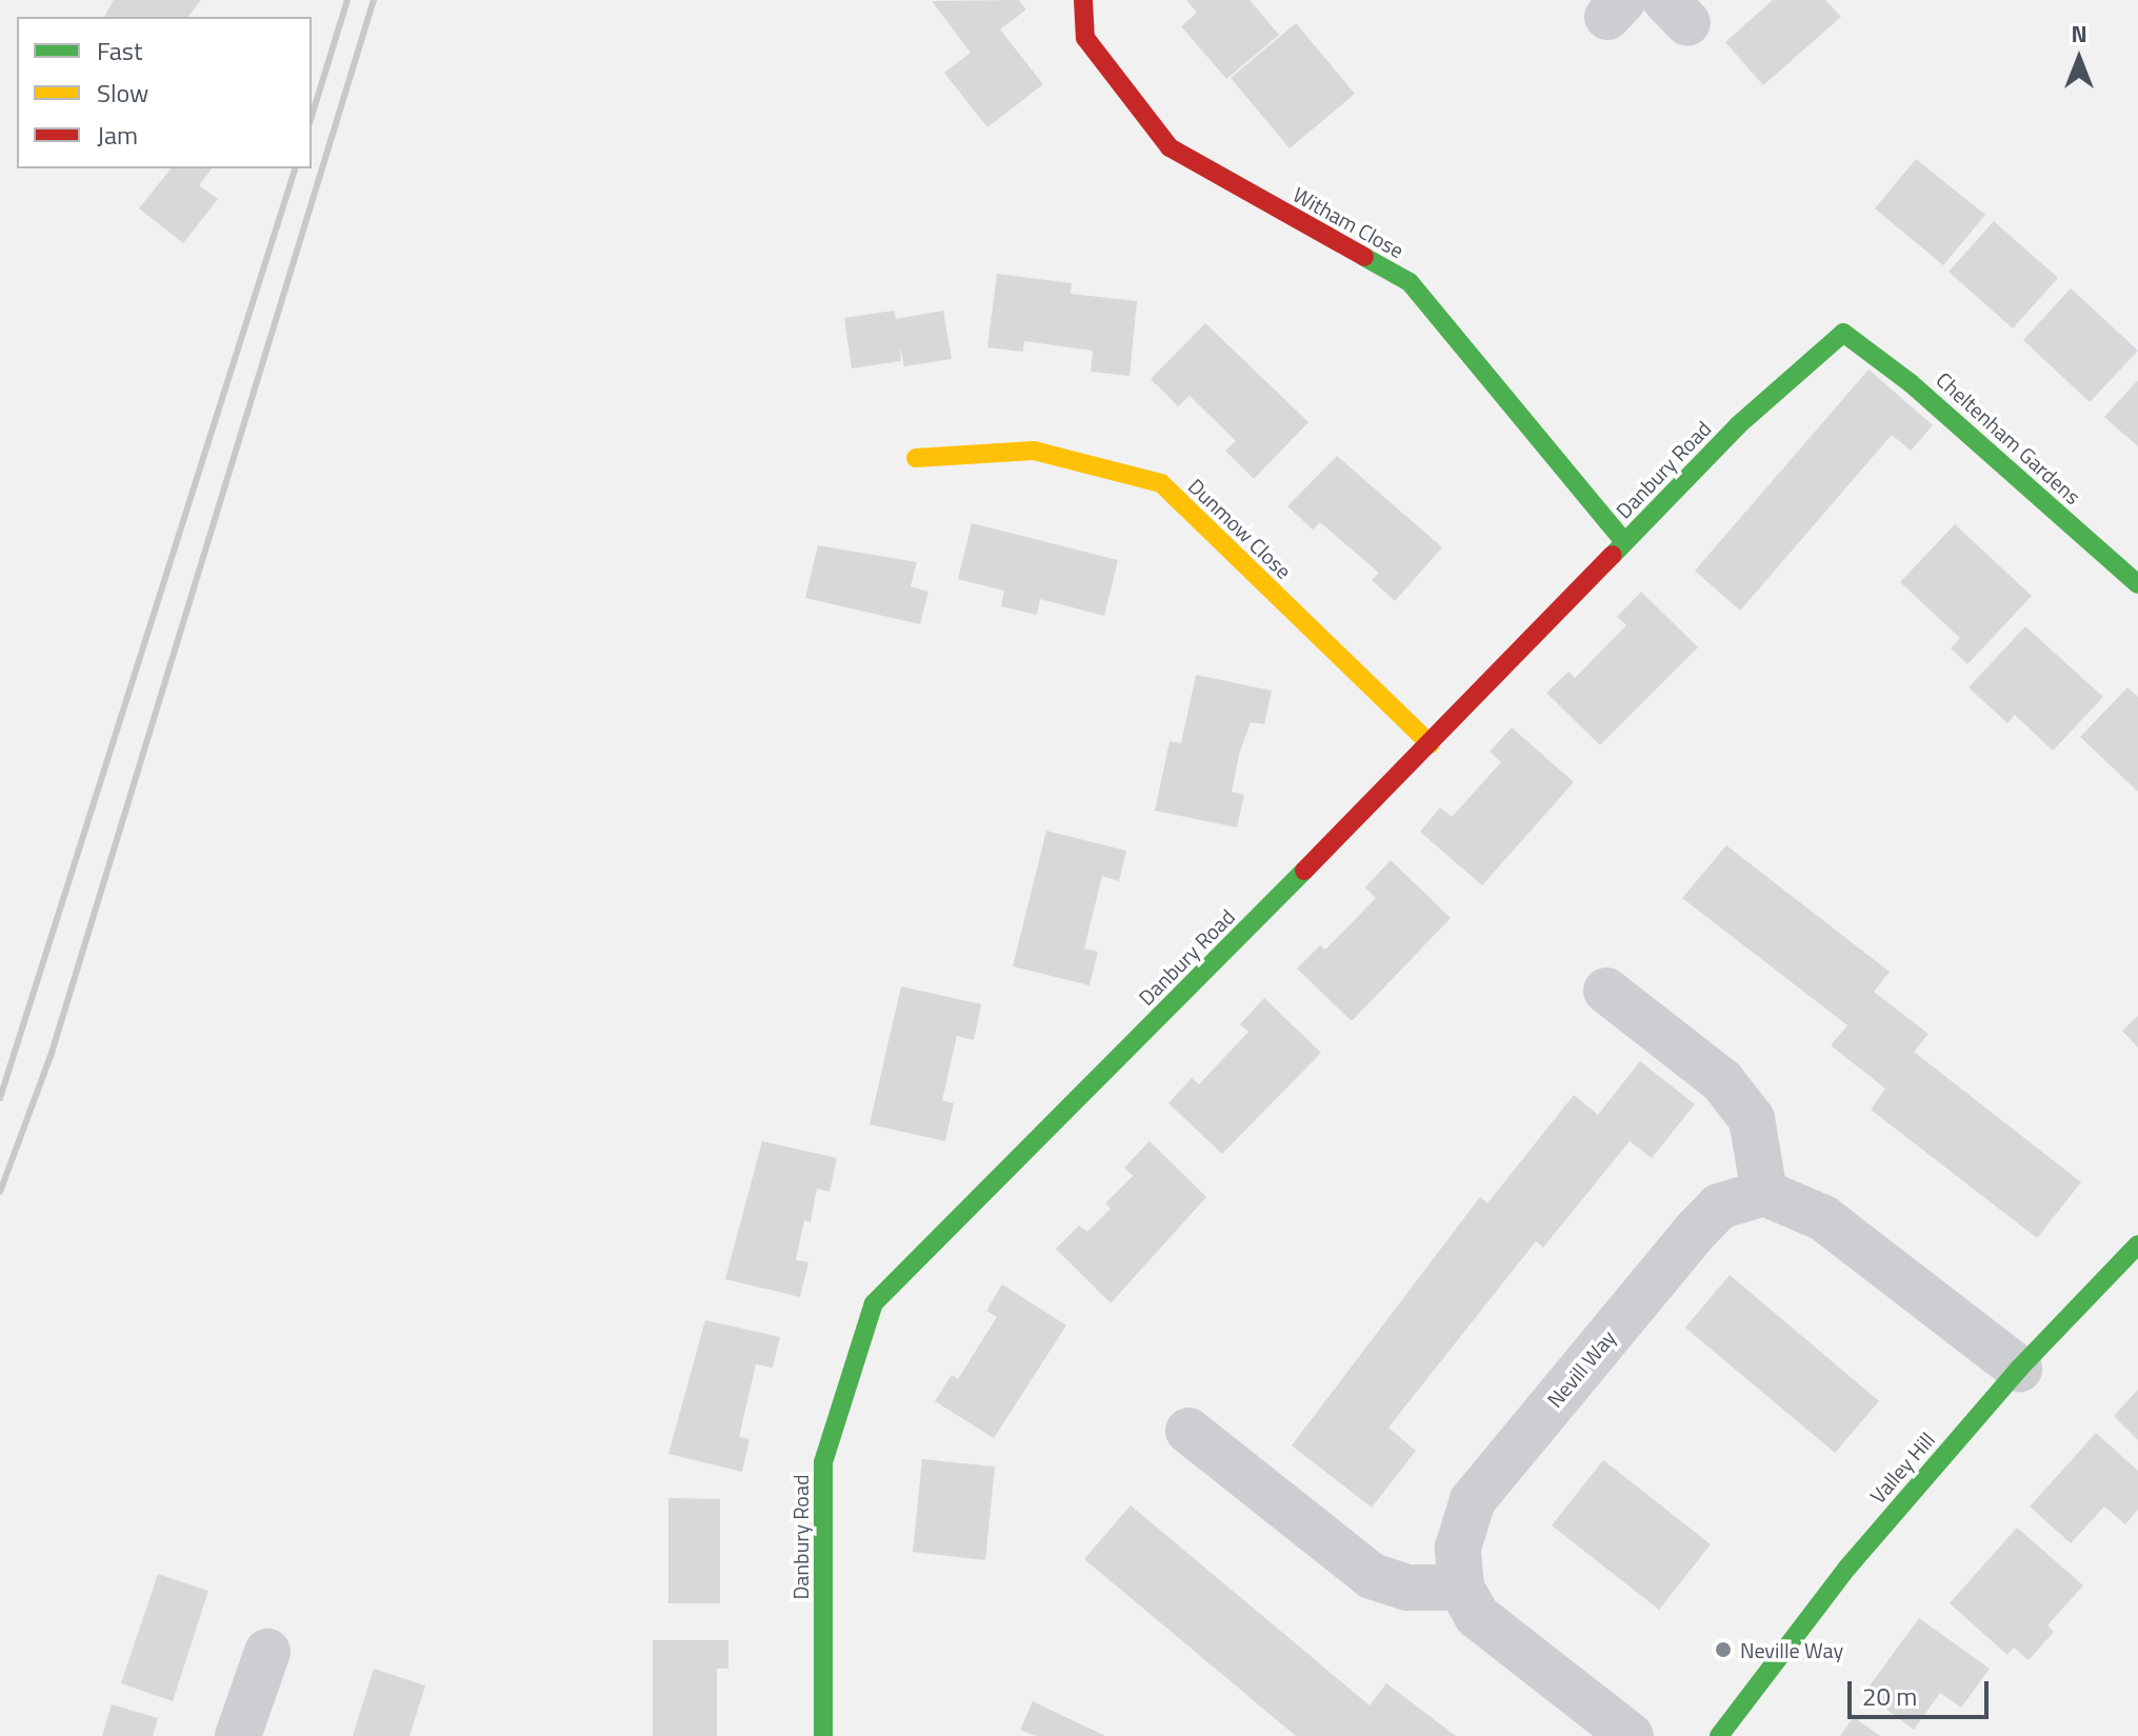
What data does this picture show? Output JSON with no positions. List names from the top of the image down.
{
  "streets": {
    "street": [
      "Witham Close",
      "Cheltenham Gardens",
      "Danbury Road",
      "Dunmow Close",
      "Nevill Way",
      "Valley Hill"
    ]
  },
  "crossings": [
    ["Witham Close", "Danbury Road"],
    ["Cheltenham Gardens", "Danbury Road"],
    ["Danbury Road", "Dunmow Close"]
  ],
  "places": ["Neville Way"],
  "legend": ["Fast", "Slow", "Jam"],
  "scale_bar": "20 m",
  "north": "top"
}
